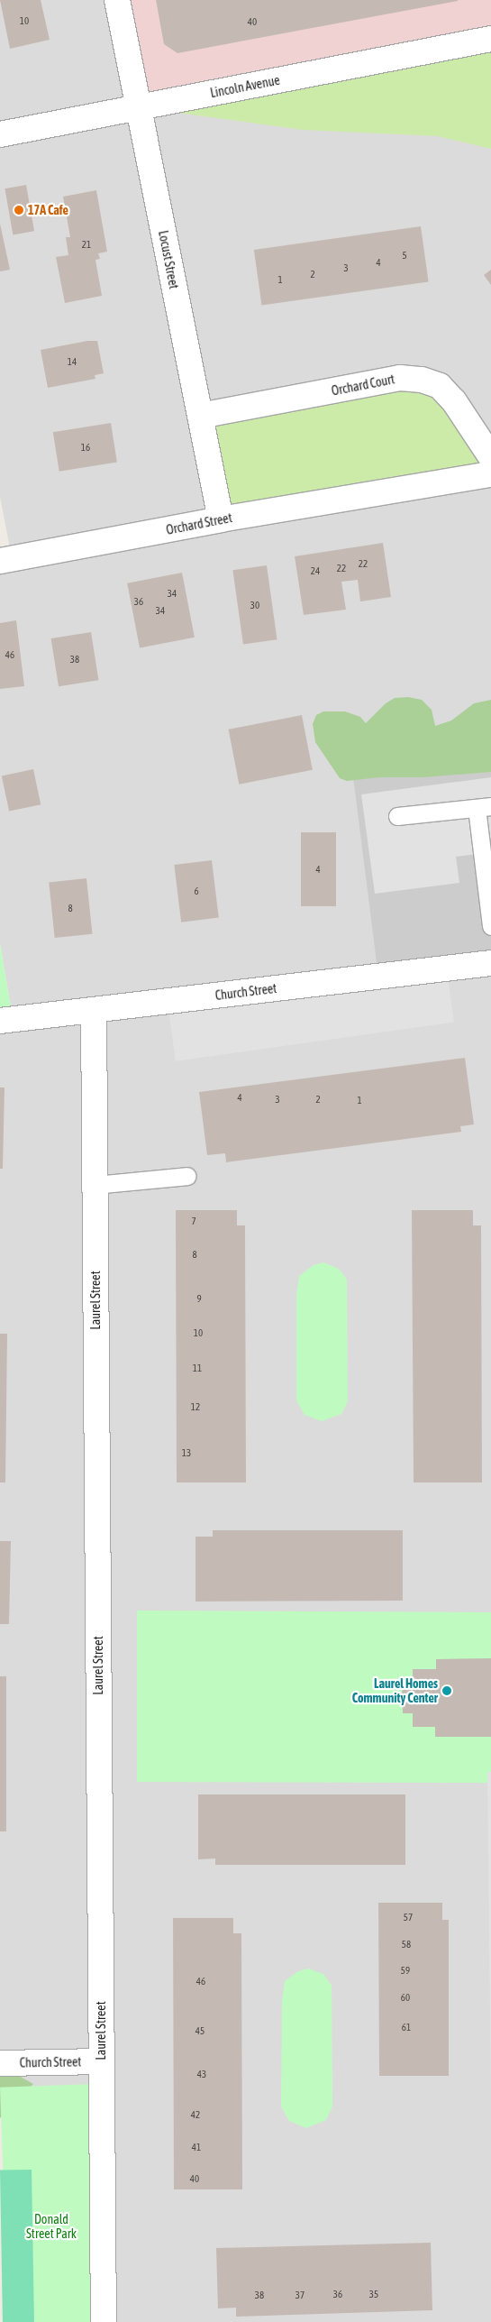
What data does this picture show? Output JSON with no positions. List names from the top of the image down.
{
  "streets": {
    "street": [
      "Lincoln Avenue",
      "Locust Street",
      "Orchard Court",
      "Orchard Street",
      "Church Street",
      "Laurel Street"
    ]
  },
  "crossings": [
    ["Lincoln Avenue", "Locust Street"],
    ["Locust Street", "Orchard Court"],
    ["Locust Street", "Orchard Street"],
    ["Church Street", "Laurel Street"]
  ],
  "parks": ["Donald Street Park"],
  "places": ["17A Cafe", "Laurel Homes Community Center"],
  "house_numbers": [
    "10",
    "40",
    "21",
    "5",
    "4",
    "3",
    "2",
    "1",
    "14",
    "16",
    "22",
    "22",
    "24",
    "34",
    "36",
    "30",
    "34",
    "46",
    "38",
    "4",
    "6",
    "8",
    "4",
    "3",
    "2",
    "1",
    "7",
    "8",
    "9",
    "10",
    "11",
    "12",
    "13",
    "57",
    "58",
    "59",
    "46",
    "60",
    "61",
    "45",
    "43",
    "42",
    "41",
    "40",
    "36",
    "35",
    "38",
    "37"
  ]
}
